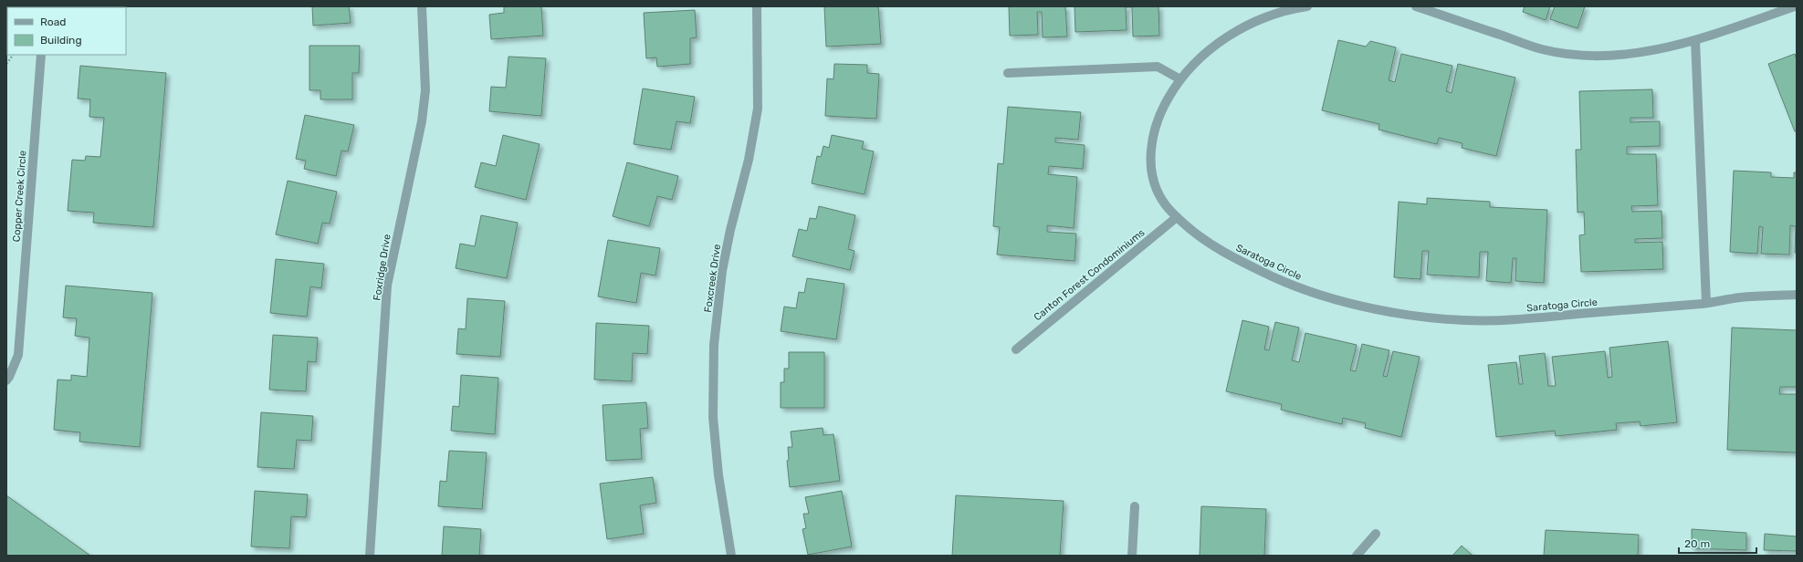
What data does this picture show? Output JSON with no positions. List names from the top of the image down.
{
  "streets": {
    "street": [
      "Copper Creek Circle",
      "Saratoga Circle",
      "Foxridge Drive",
      "Canton Forest Condominiums",
      "Foxcreek Drive"
    ]
  },
  "crossings": [
    ["Saratoga Circle", "Canton Forest Condominiums"]
  ],
  "legend": ["Road", "Building"],
  "scale_bar": "20 m"
}
